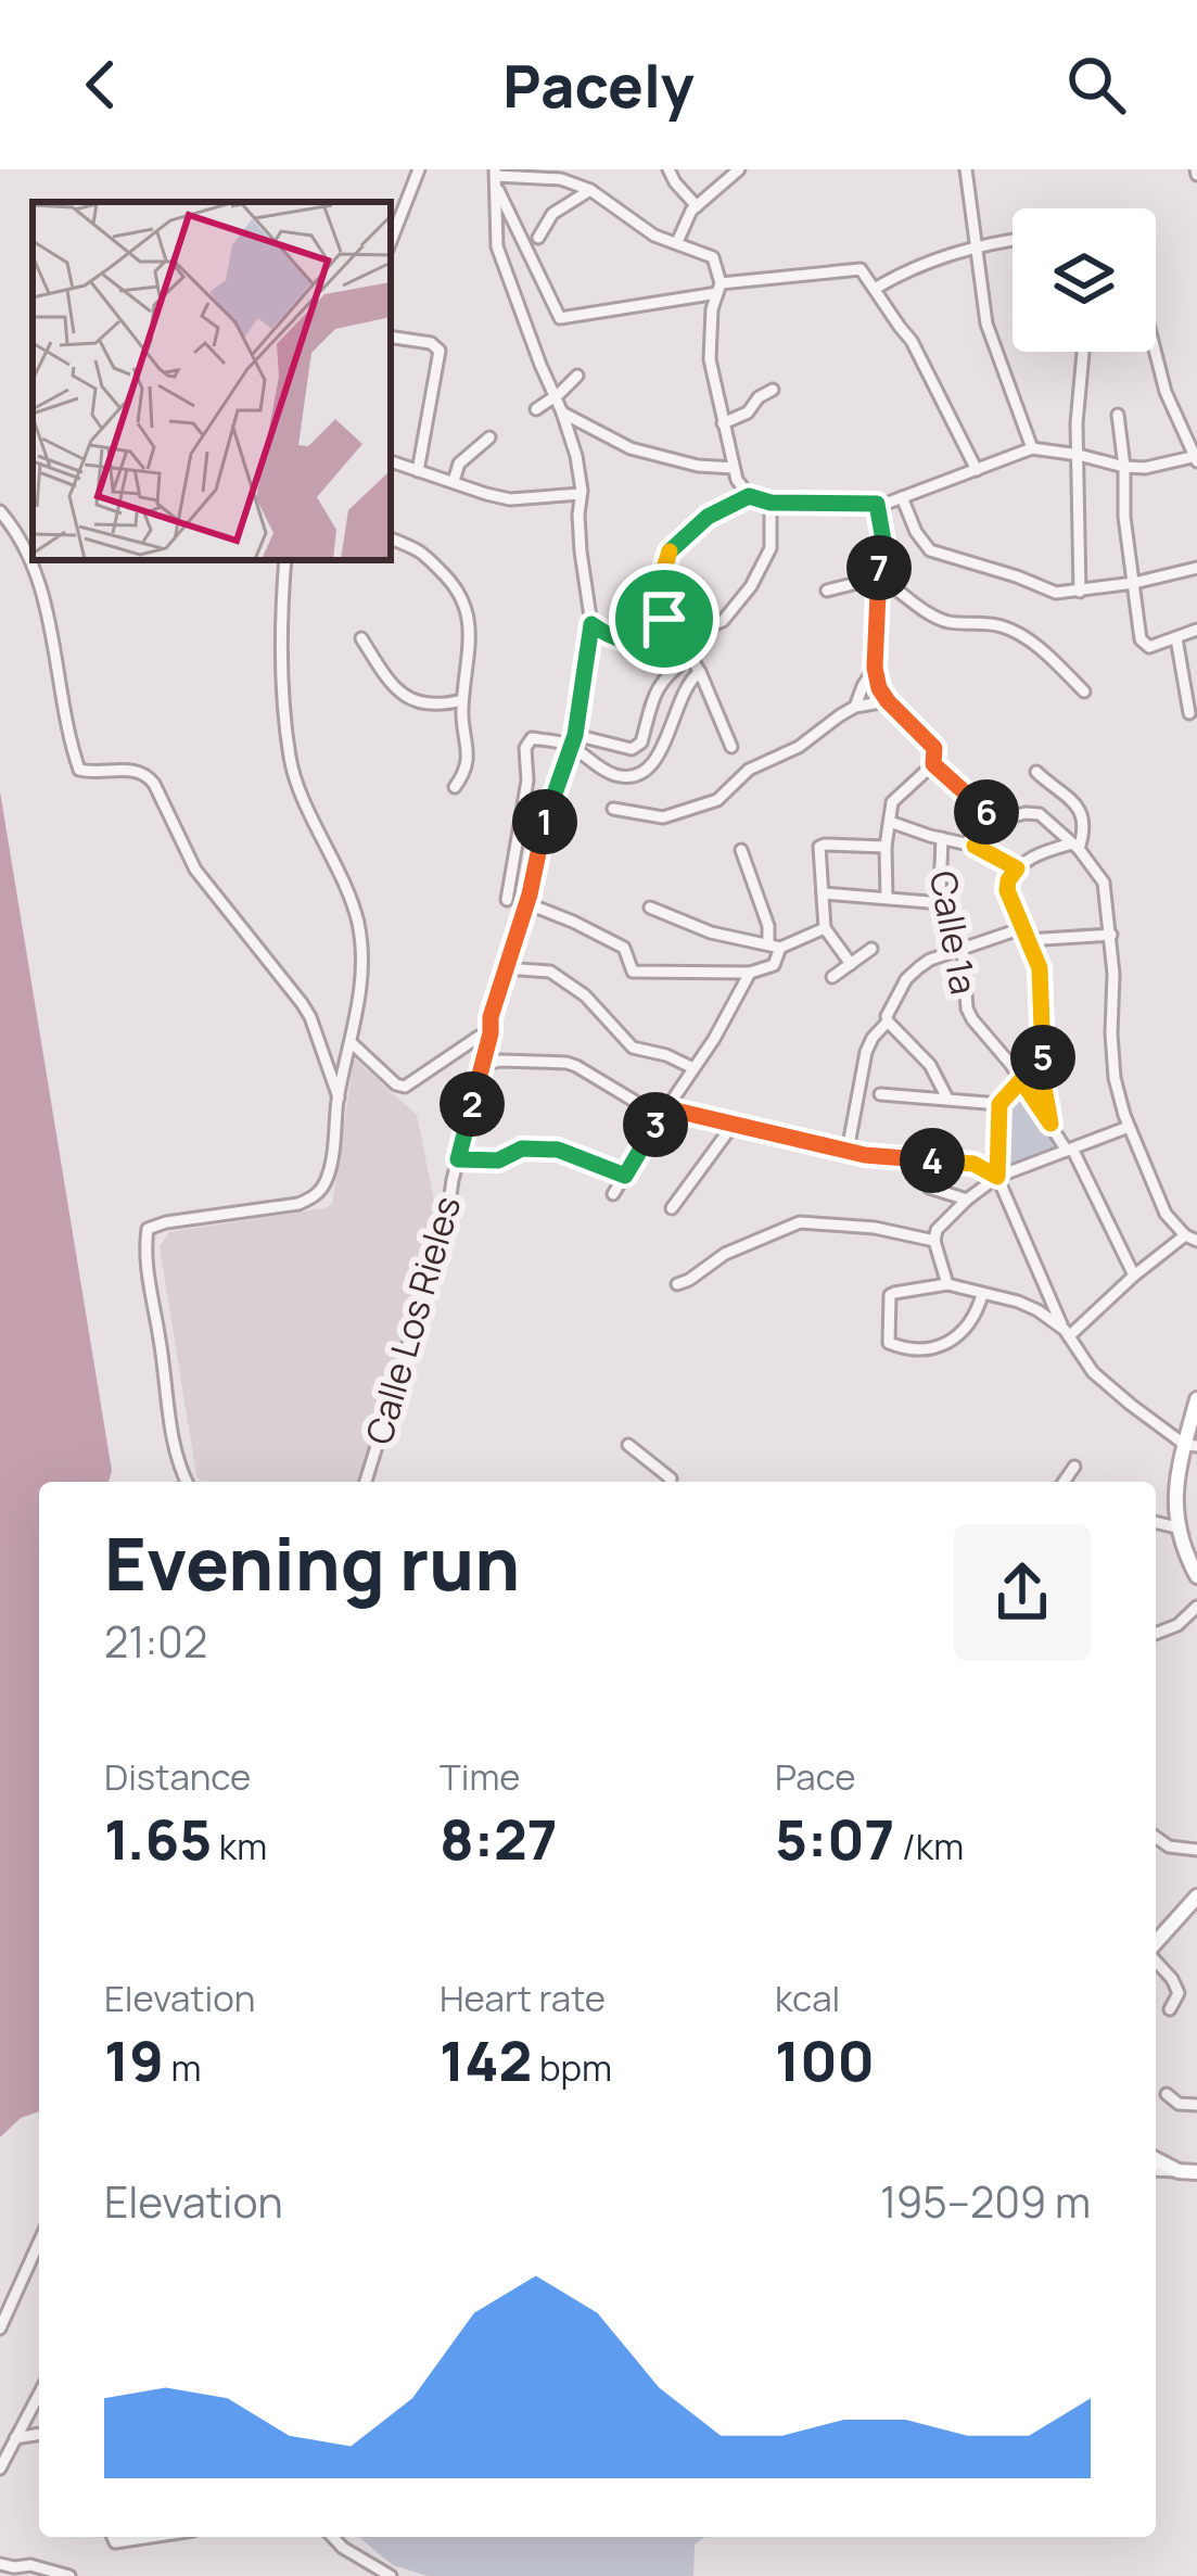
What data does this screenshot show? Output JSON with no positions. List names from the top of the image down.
{
  "streets": {
    "street": ["Calle 1a", "Calle Los Rieles"]
  },
  "page": {
    "header": "Pacely",
    "pins": [
      "7",
      "6",
      "1",
      "5",
      "2",
      "3",
      "4"
    ],
    "heading": ["Evening run", "21:02"],
    "stats": [
      ["Distance", "1.65 km"],
      ["Time", "8:27"],
      ["Pace", "5:07 /km"],
      ["Elevation", "19 m"],
      ["Heart rate", "142 bpm"],
      ["kcal", "100"]
    ],
    "chart": ["Elevation", "195–209 m"]
  }
}
